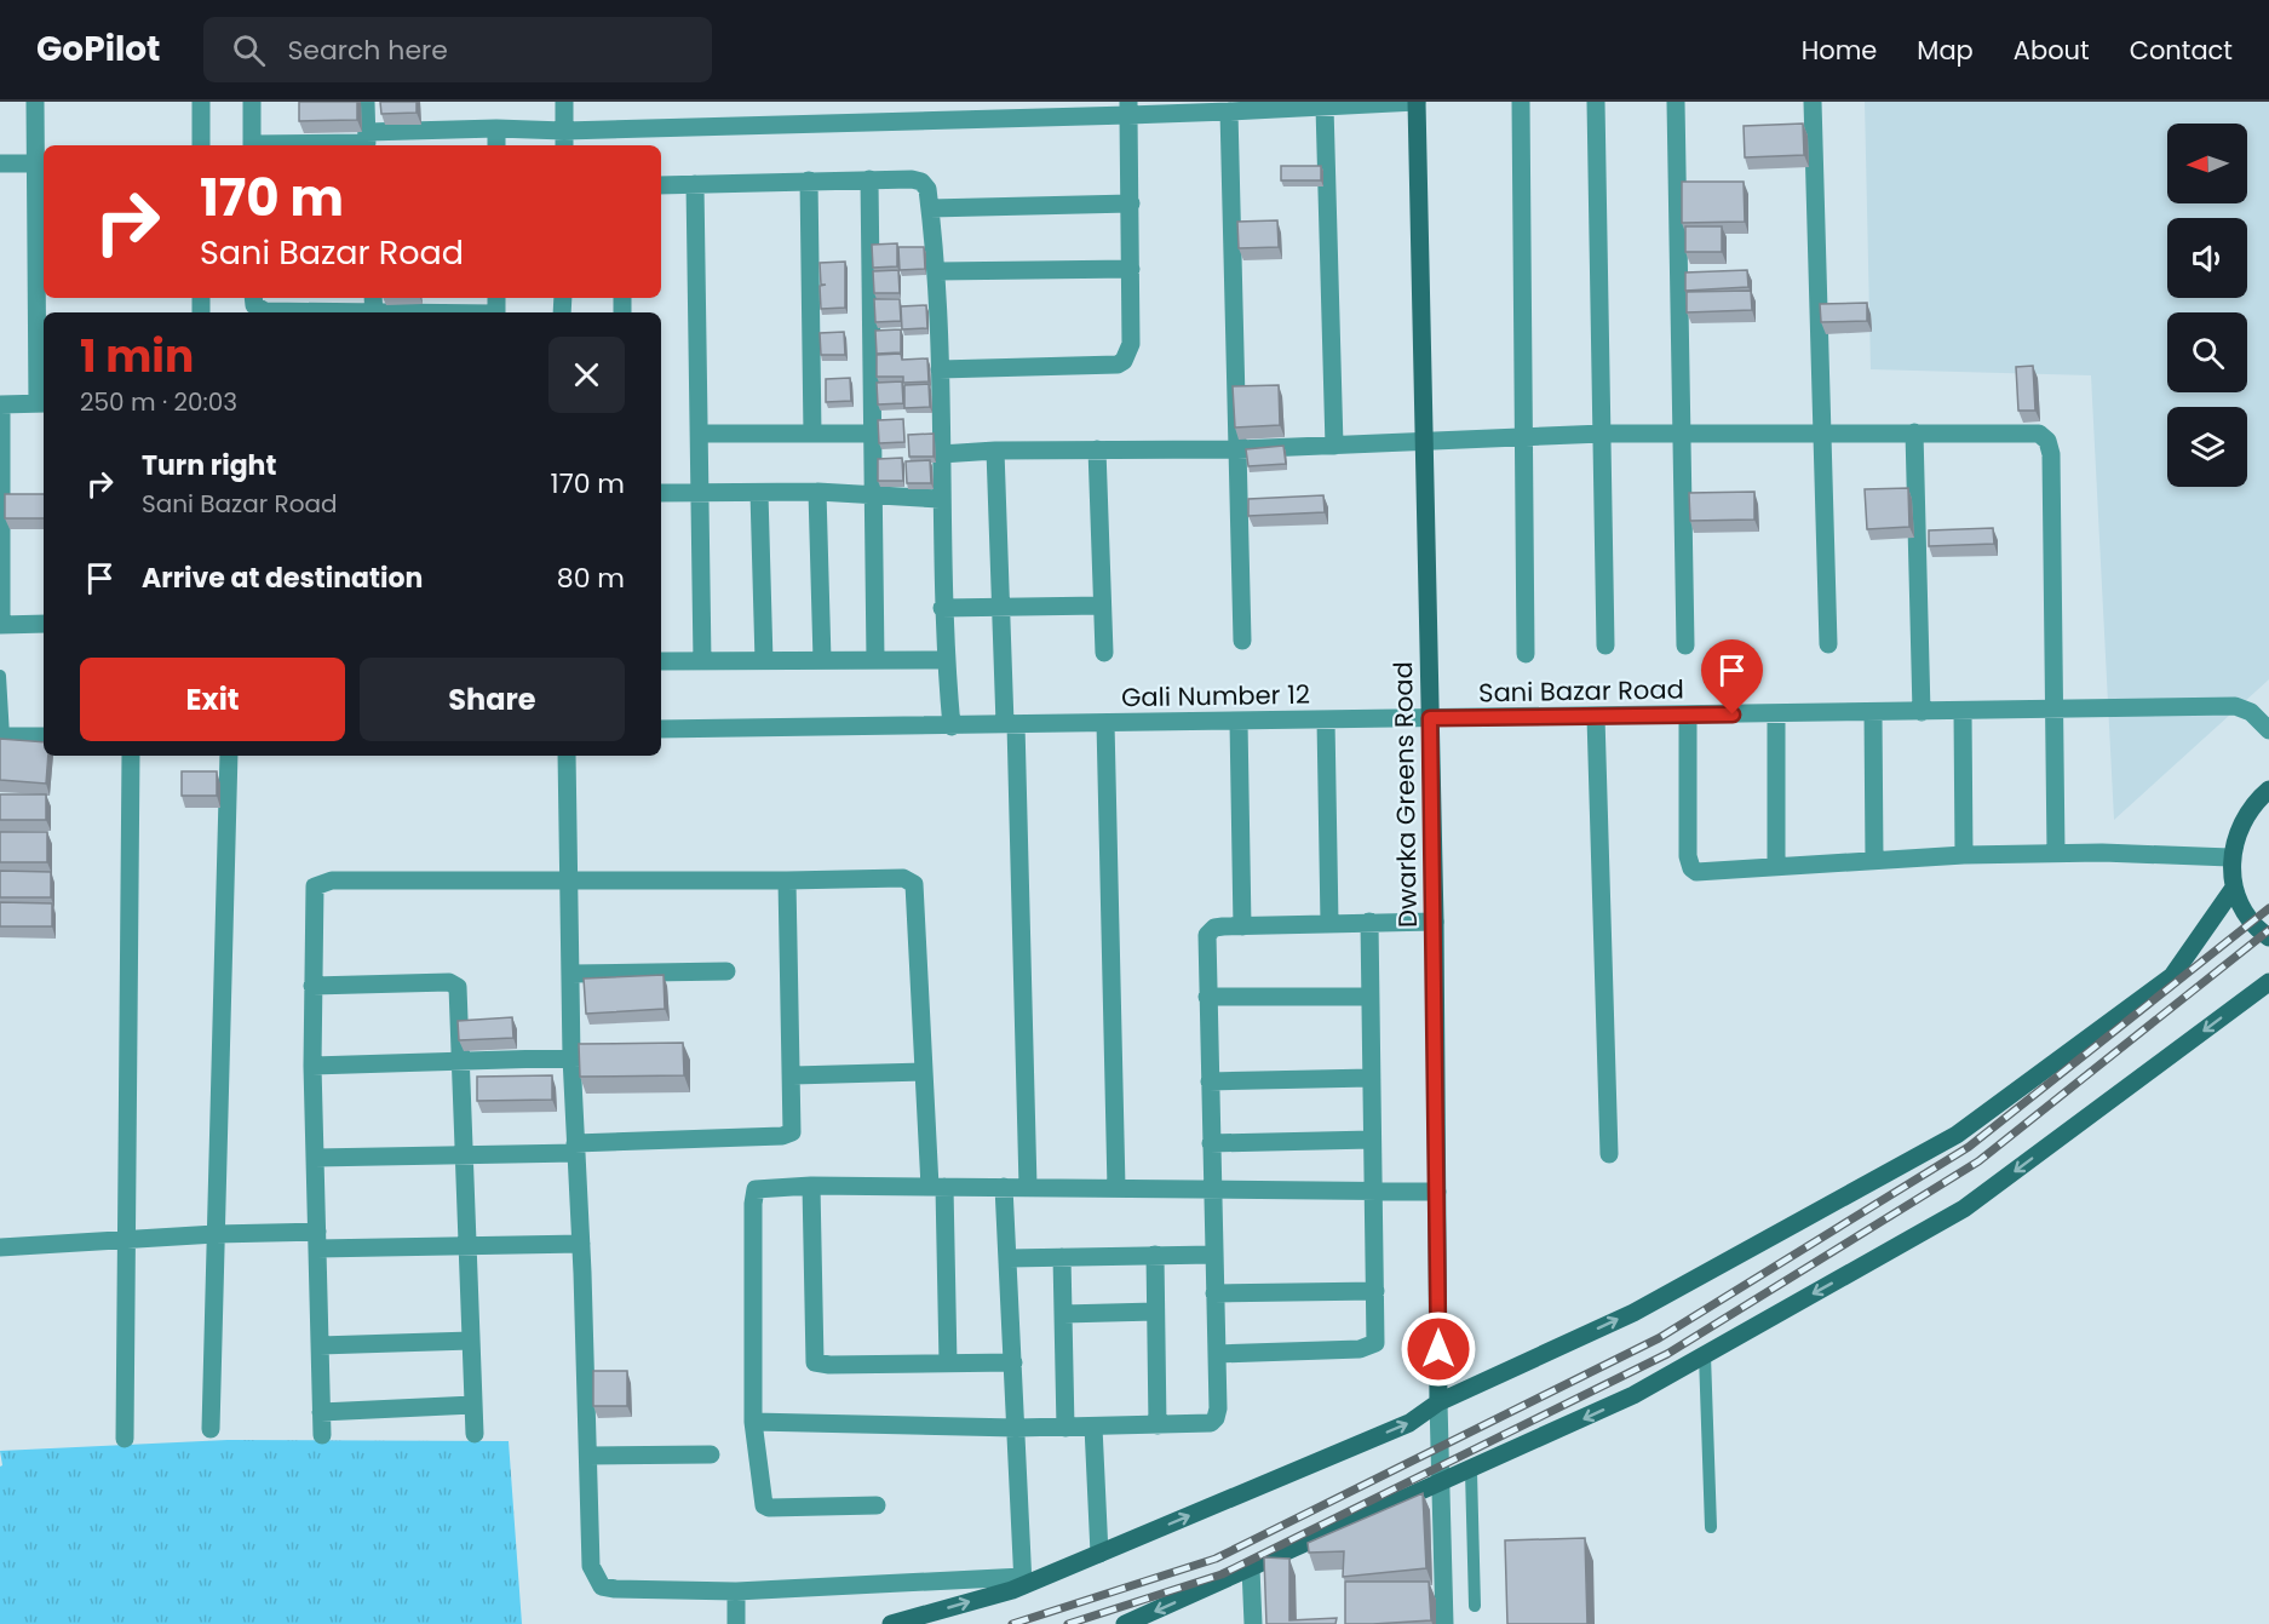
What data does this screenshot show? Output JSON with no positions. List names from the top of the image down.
{
  "streets": {
    "street": ["Sani Bazar Road", "Gali Number 12", "Dwarka Greens Road"]
  },
  "crossings": [
    ["Sani Bazar Road", "Gali Number 12"],
    ["Sani Bazar Road", "Dwarka Greens Road"]
  ],
  "north": "left",
  "page": {
    "header": "GoPilot",
    "search": "Search here",
    "nav": [
      "Home",
      "Map",
      "About",
      "Contact"
    ],
    "turn": ["170 m", "Sani Bazar Road"],
    "heading": ["1 min", "250 m · 20:03"],
    "list": [
      {
        "name": "Turn right",
        "note": "Sani Bazar Road",
        "value": "170 m"
      },
      {
        "name": "Arrive at destination",
        "value": "80 m"
      }
    ],
    "buttons": ["Exit", "Share"]
  }
}
